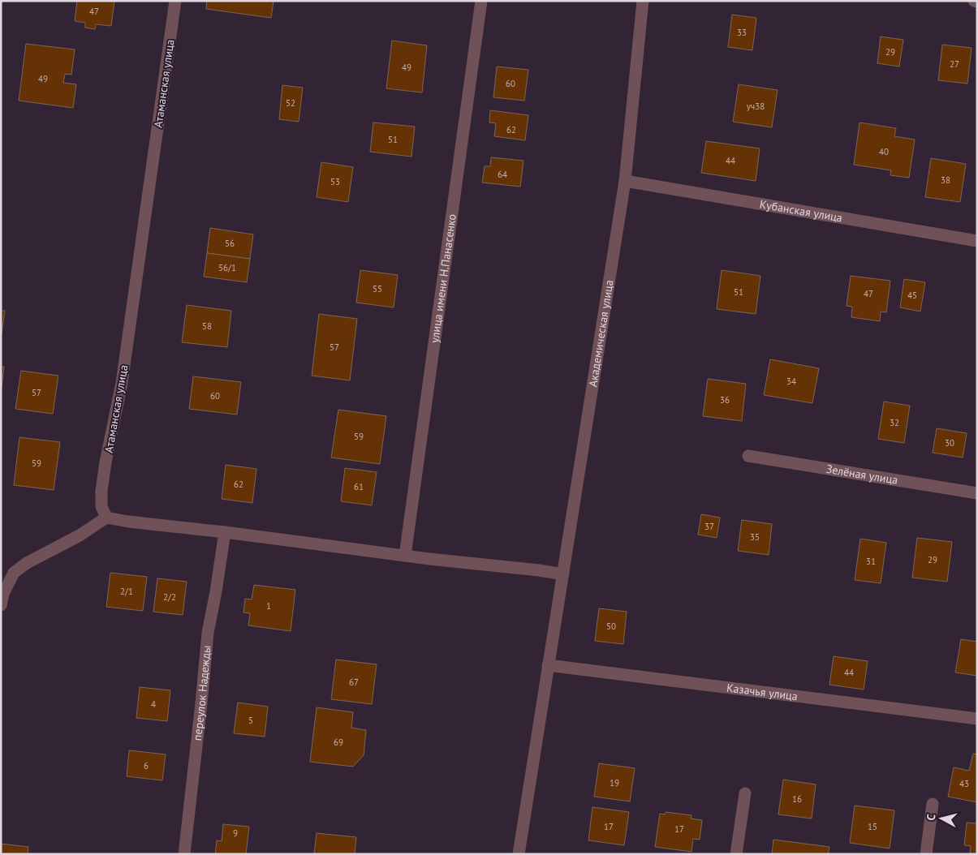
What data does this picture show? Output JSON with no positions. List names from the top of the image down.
{
  "streets": {
    "street": [
      "Атаманская улица",
      "Кубанская улица",
      "улица имени Н.Панасенко",
      "Академическая улица",
      "Зелёная улица",
      "Казачья улица",
      "переулок Надежды"
    ]
  },
  "crossings": [
    ["Кубанская улица", "Академическая улица"],
    ["Академическая улица", "Казачья улица"]
  ],
  "house_numbers": [
    "47",
    "33",
    "29",
    "27",
    "49",
    "49",
    "60",
    "52",
    "уч38",
    "62",
    "51",
    "40",
    "44",
    "64",
    "38",
    "53",
    "56",
    "56/1",
    "55",
    "51",
    "47",
    "45",
    "58",
    "57",
    "34",
    "57",
    "60",
    "36",
    "32",
    "59",
    "30",
    "59",
    "62",
    "61",
    "37",
    "35",
    "29",
    "31",
    "2/1",
    "2/2",
    "1",
    "50",
    "44",
    "67",
    "4",
    "5",
    "69",
    "6",
    "19",
    "43",
    "16",
    "17",
    "15",
    "17",
    "9"
  ],
  "north": "left"
}
